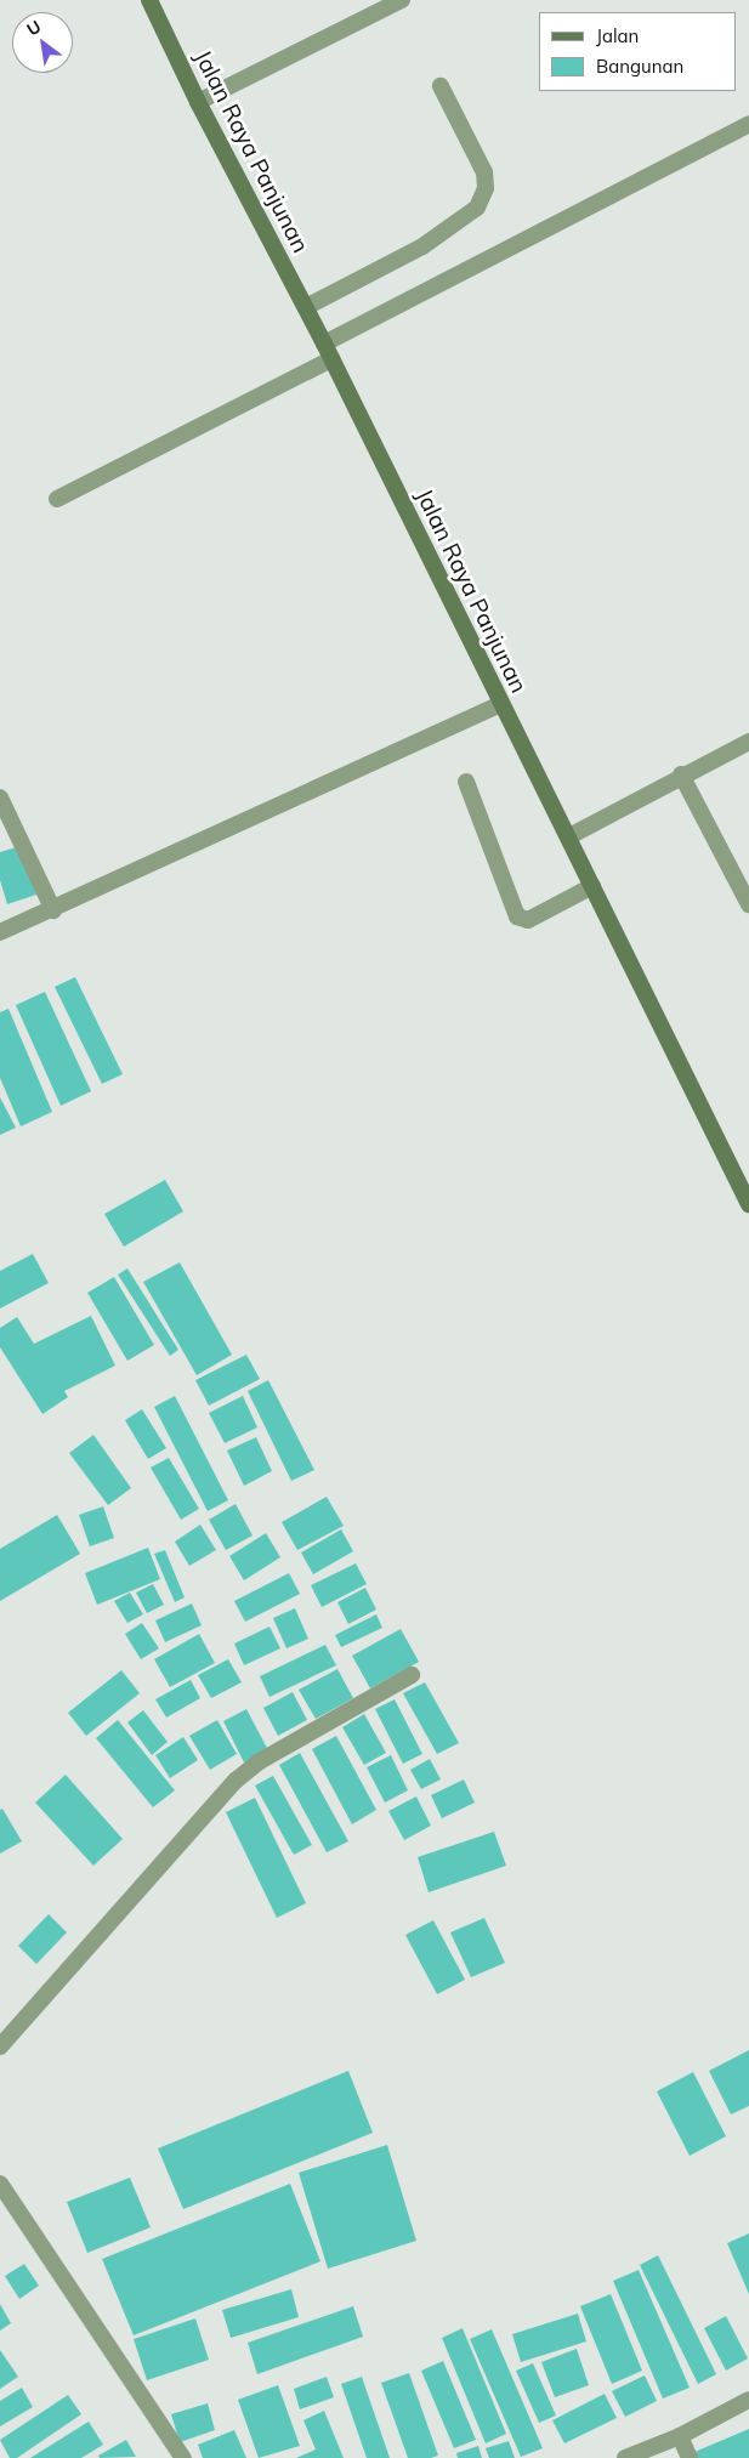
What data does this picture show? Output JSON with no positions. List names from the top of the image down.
{
  "streets": {
    "main road": ["Jalan Raya Panjunan"]
  },
  "legend": ["Jalan", "Bangunan"],
  "north": "top left"
}
